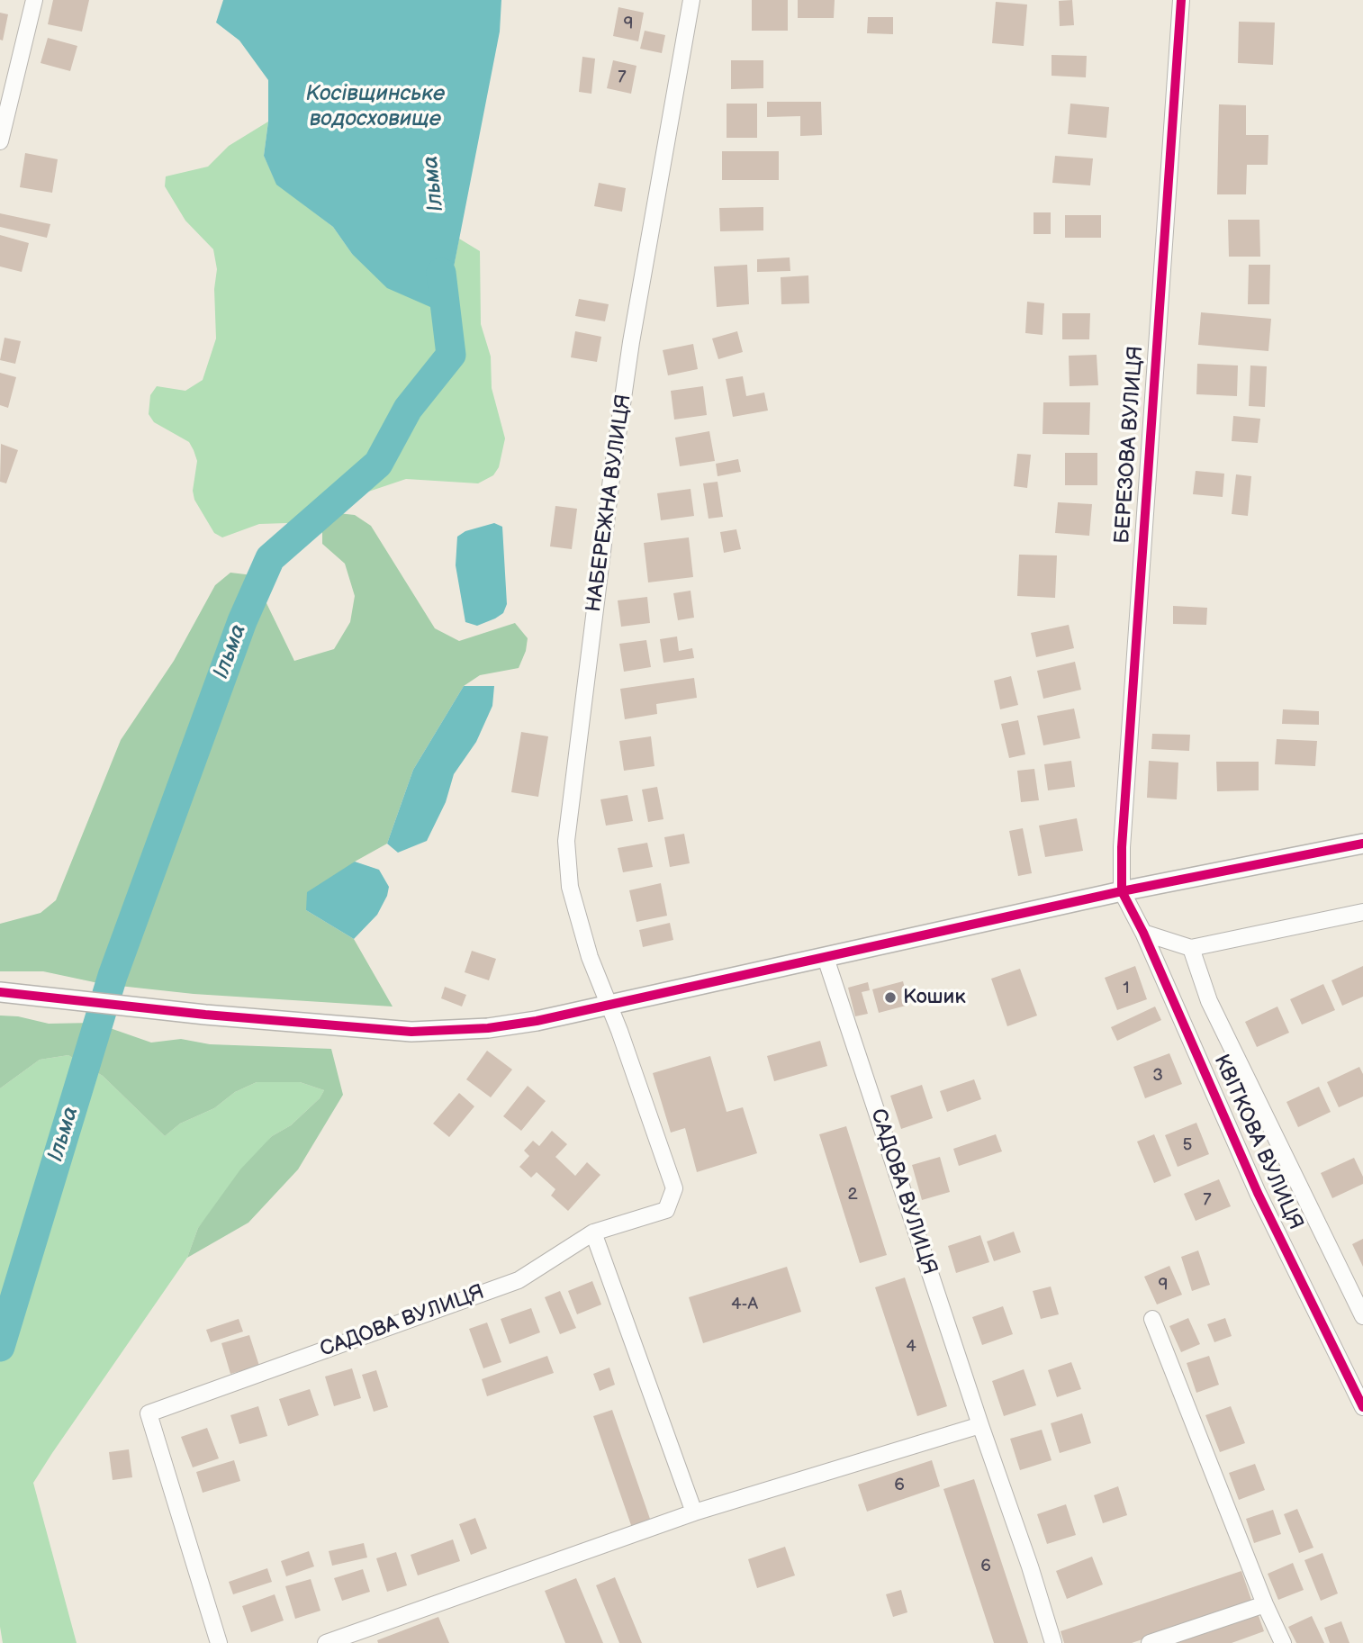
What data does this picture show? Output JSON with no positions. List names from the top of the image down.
{
  "streets": {
    "street": [
      "БЕРЕЗОВА ВУЛИЦЯ",
      "НАБЕРЕЖНА ВУЛИЦЯ",
      "КВІТКОВА ВУЛИЦЯ",
      "САДОВА ВУЛИЦЯ"
    ]
  },
  "crossings": [
    ["БЕРЕЗОВА ВУЛИЦЯ", "КВІТКОВА ВУЛИЦЯ"],
    ["НАБЕРЕЖНА ВУЛИЦЯ", "САДОВА ВУЛИЦЯ"]
  ],
  "water": ["Косівщинське водосховище", "Ільма"],
  "places": ["Кошик"],
  "house_numbers": [
    "9",
    "7",
    "1",
    "3",
    "5",
    "2",
    "7",
    "9",
    "4-А",
    "4",
    "6",
    "6"
  ]
}
